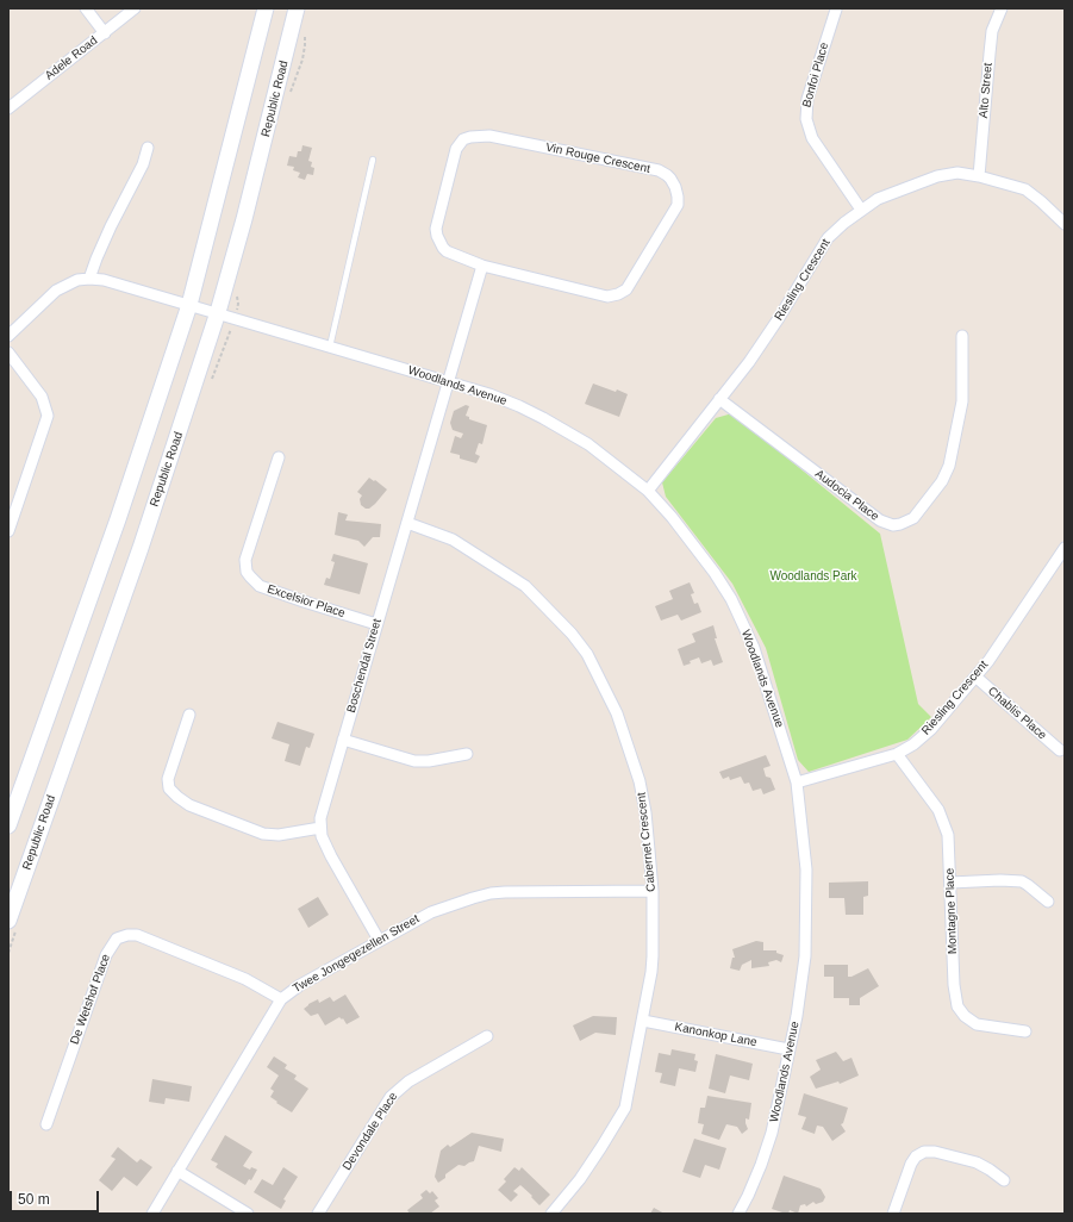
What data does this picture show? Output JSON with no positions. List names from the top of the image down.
{
  "streets": {
    "main road": ["Republic Road"],
    "street": [
      "Adele Road",
      "Bonfoi Place",
      "Alto Street",
      "Vin Rouge Crescent",
      "Riesling Crescent",
      "Woodlands Avenue",
      "Audocia Place",
      "Excelsior Place",
      "Boschendal Street",
      "Chablis Place",
      "Cabernet Crescent",
      "Montagne Place",
      "Twee Jongegezellen Street",
      "De Wetshof Place",
      "Kanonkop Lane",
      "Devondale Place"
    ]
  },
  "crossings": [
    ["Bonfoi Place", "Riesling Crescent"],
    ["Alto Street", "Riesling Crescent"],
    ["Republic Road", "Woodlands Avenue"],
    ["Riesling Crescent", "Woodlands Avenue"],
    ["Riesling Crescent", "Audocia Place"],
    ["Riesling Crescent", "Chablis Place"],
    ["Riesling Crescent", "Montagne Place"],
    ["Woodlands Avenue", "Boschendal Street"],
    ["Woodlands Avenue", "Kanonkop Lane"],
    ["Excelsior Place", "Boschendal Street"],
    ["Boschendal Street", "Cabernet Crescent"],
    ["Boschendal Street", "Twee Jongegezellen Street"],
    ["Cabernet Crescent", "Twee Jongegezellen Street"],
    ["Cabernet Crescent", "Kanonkop Lane"],
    ["Twee Jongegezellen Street", "De Wetshof Place"]
  ],
  "parks": ["Woodlands Park"],
  "scale_bar": "50 m"
}
